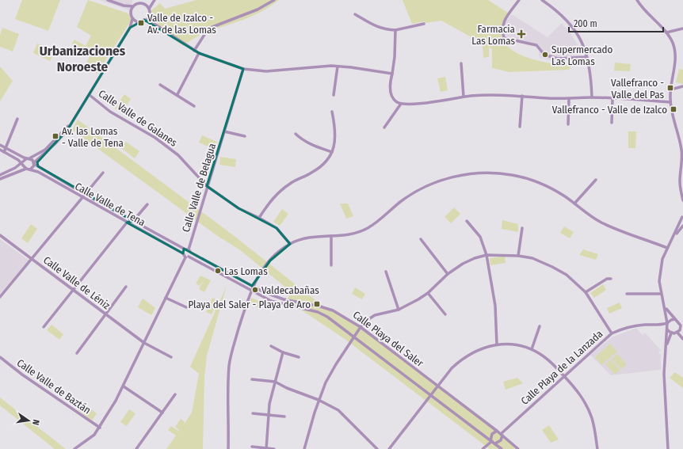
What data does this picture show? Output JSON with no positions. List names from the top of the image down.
{
  "streets": {
    "street": [
      "Calle Valle de Galanes",
      "Calle Valle de Belagua",
      "Calle Valle de Tena",
      "Calle Valle de Léniz",
      "Calle Playa del Saler",
      "Calle Playa de la Lanzada",
      "Calle Valle de Baztán"
    ]
  },
  "crossings": [
    ["Calle Valle de Galanes", "Calle Valle de Belagua"],
    ["Calle Valle de Belagua", "Calle Valle de Tena"],
    ["Calle Playa del Saler", "Calle Playa de la Lanzada"]
  ],
  "districts": ["Urbanizaciones Noroeste"],
  "places": {
    "transit": [
      "Valle de Izalco - Av. de las Lomas",
      "Vallefranco - Valle del Pas",
      "Vallefranco - Valle de Izalco",
      "Av. las Lomas - Valle de Tena",
      "Playa del Saler - Playa de Aro"
    ],
    "health": ["Farmacia Las Lomas"],
    "other": ["Supermercado Las Lomas", "Las Lomas", "Valdecabañas"]
  },
  "scale_bar": "200 m",
  "north": "right"
}
